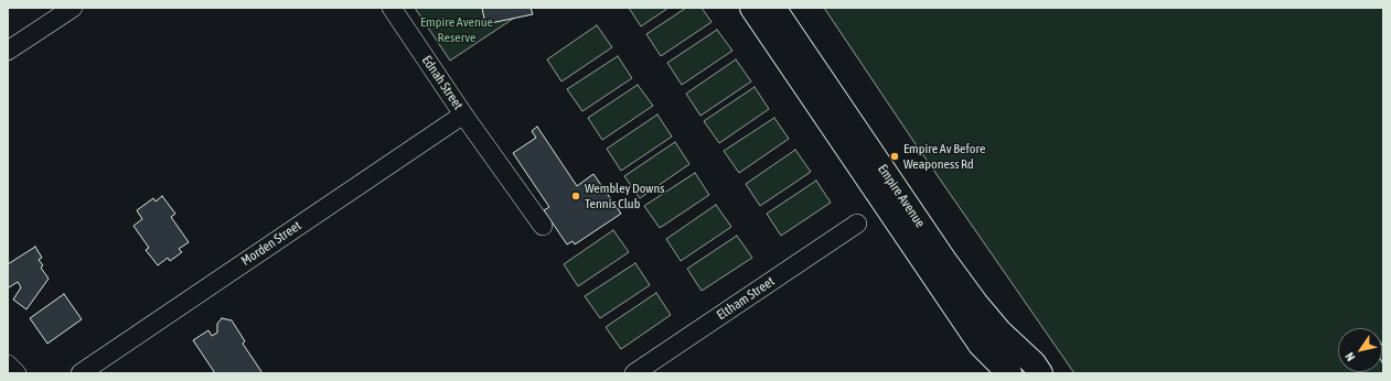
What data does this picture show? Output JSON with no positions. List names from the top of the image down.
{
  "streets": {
    "main road": ["Empire Avenue"],
    "street": ["Ednah Street", "Morden Street", "Eltham Street"]
  },
  "crossings": [
    ["Ednah Street", "Morden Street"]
  ],
  "parks": ["Empire Avenue Reserve"],
  "places": ["Empire Av Before Weaponess Rd", "Wembley Downs Tennis Club"],
  "north": "bottom left"
}
